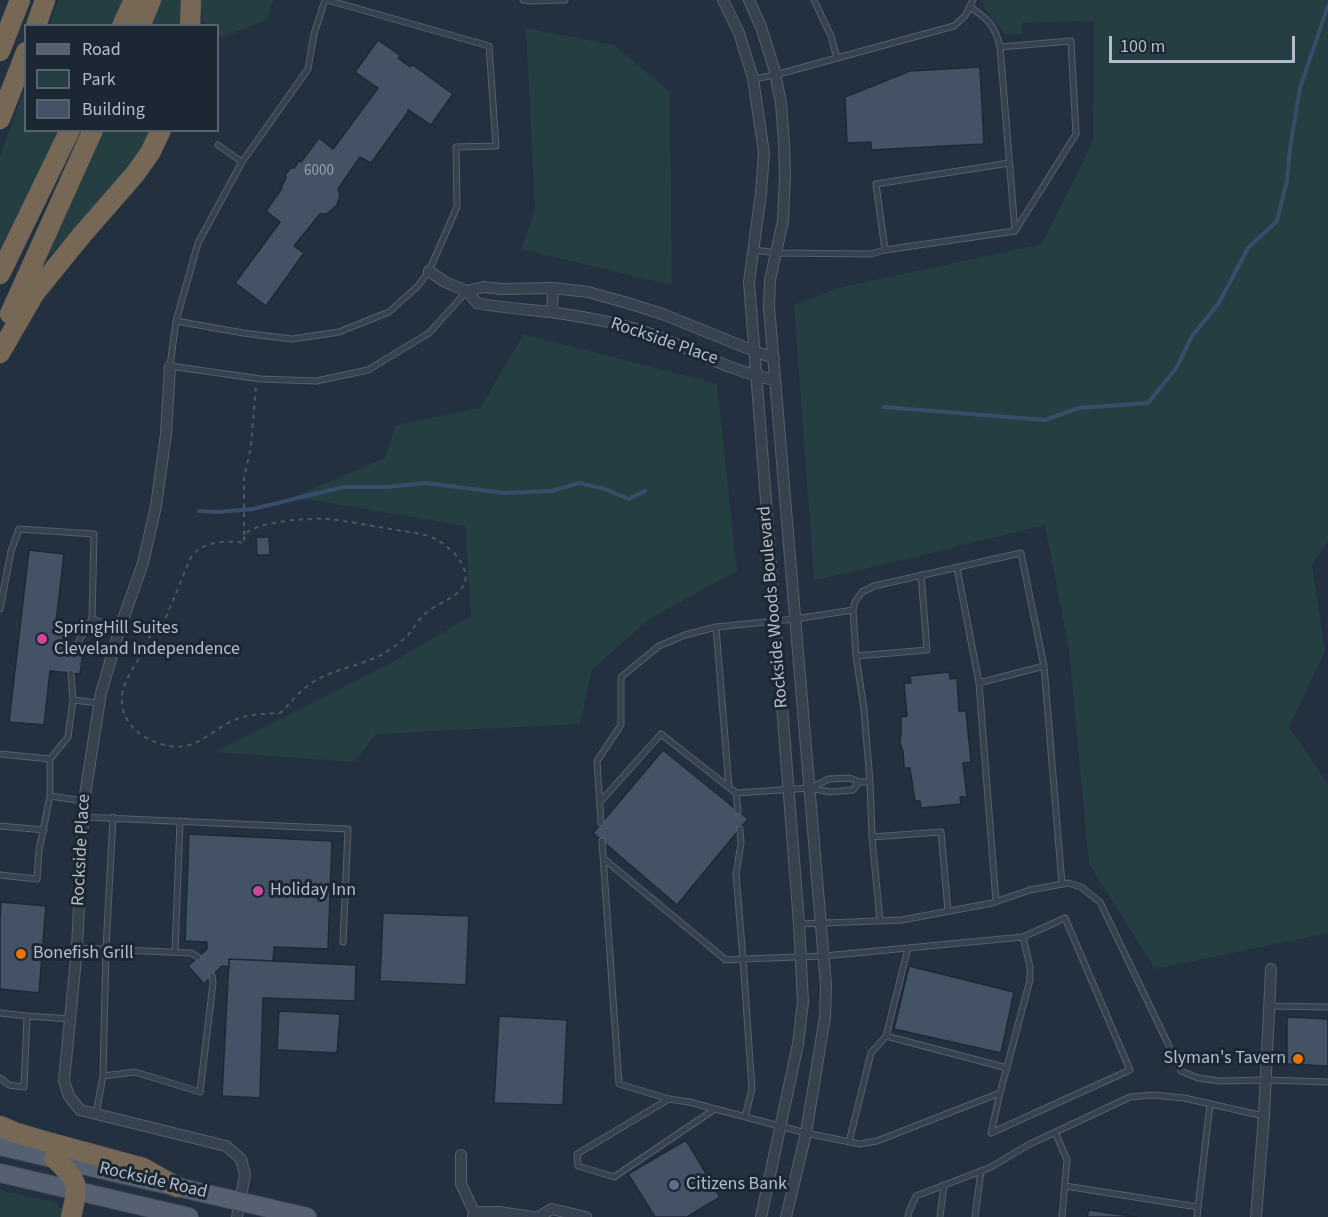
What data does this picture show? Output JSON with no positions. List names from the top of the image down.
{
  "streets": {
    "main road": ["Rockside Road"],
    "street": ["Rockside Place", "Rockside Woods Boulevard"]
  },
  "crossings": [
    ["Rockside Place", "Rockside Woods Boulevard"],
    ["Rockside Place", "Rockside Road"]
  ],
  "places": [
    "SpringHill Suites Cleveland Independence",
    "Holiday Inn",
    "Bonefish Grill",
    "Slyman's Tavern",
    "Citizens Bank"
  ],
  "house_numbers": ["6000"],
  "legend": ["Road", "Park", "Building"],
  "scale_bar": "100 m"
}
